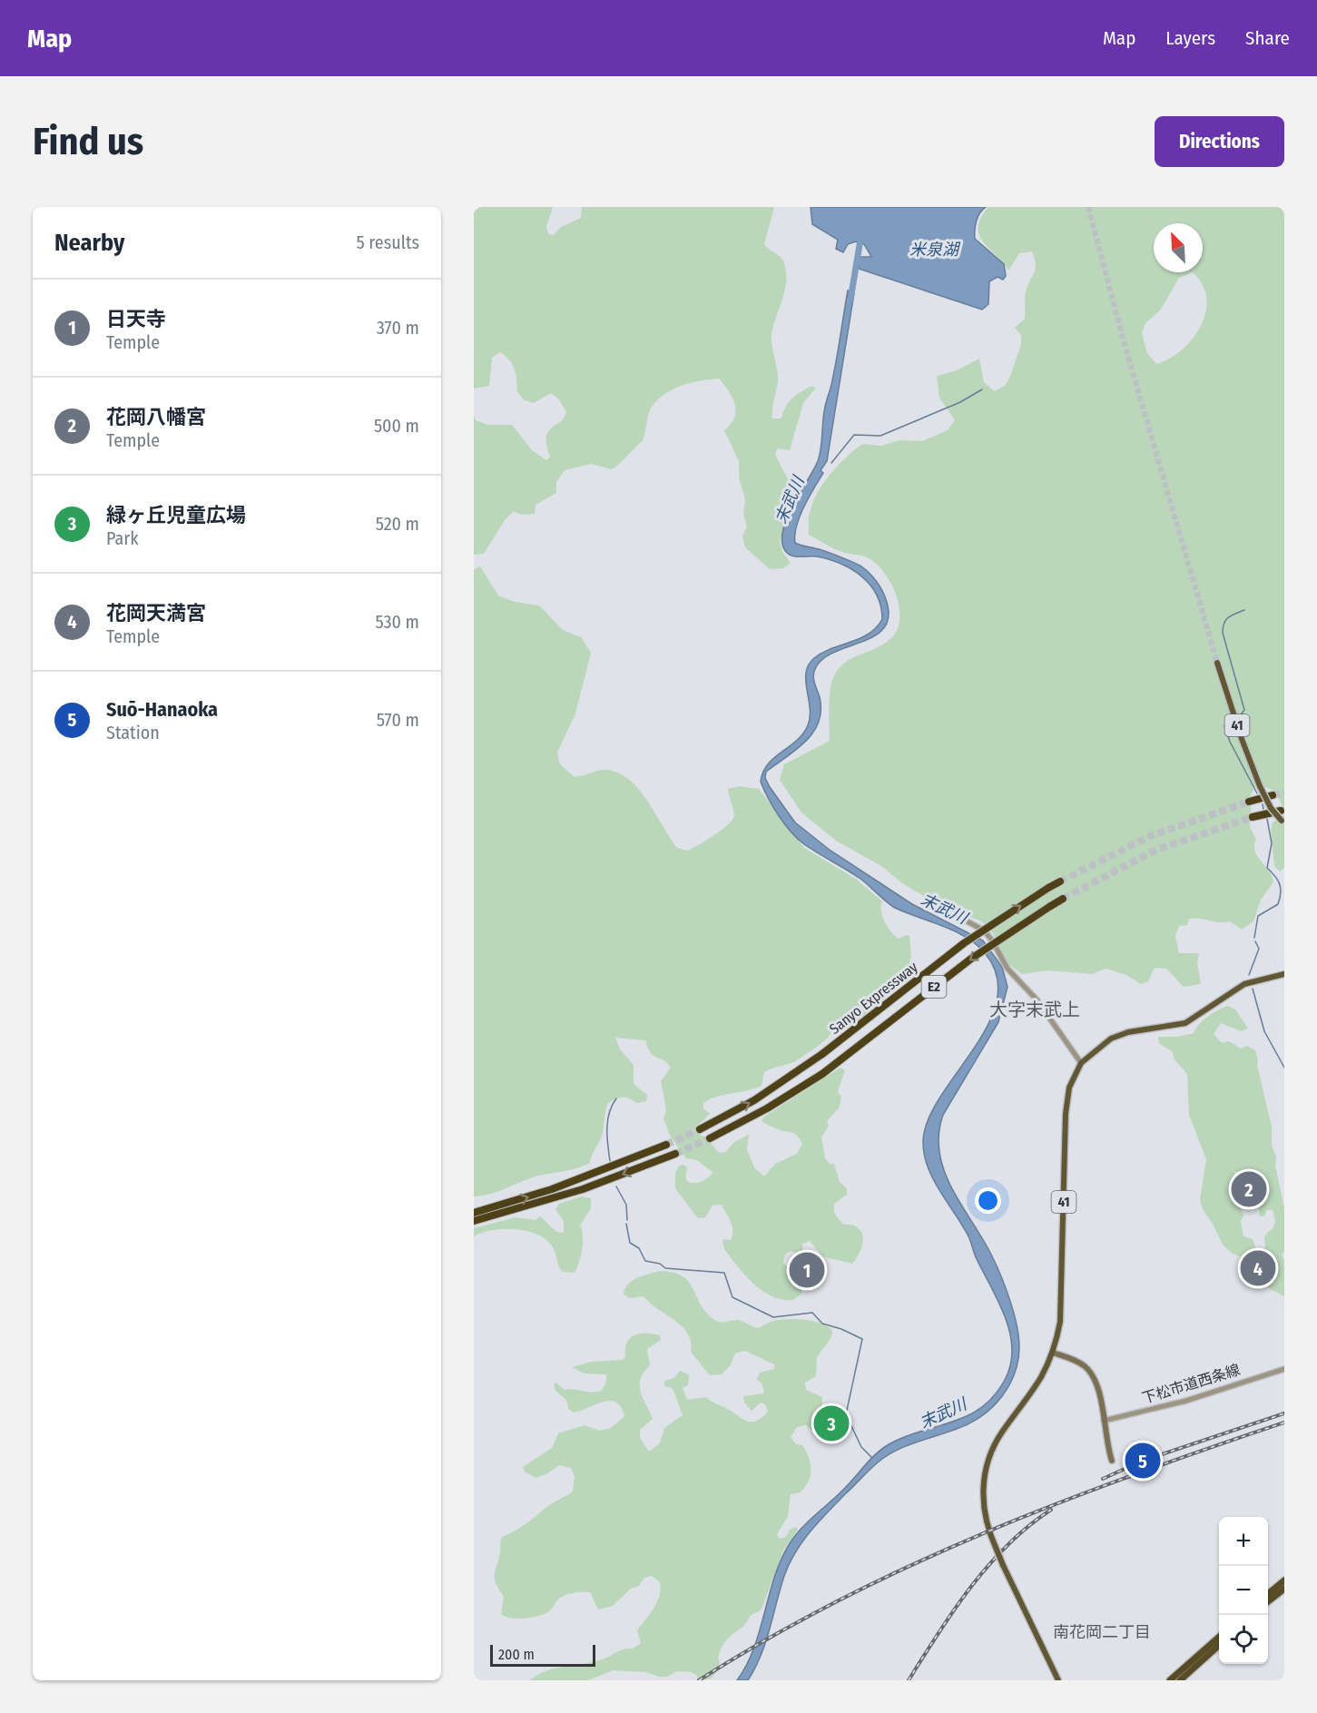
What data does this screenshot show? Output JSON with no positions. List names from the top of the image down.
{
  "streets": {
    "highway": ["E2", "Sanyo Expressway"],
    "main road": ["41"],
    "street": ["下松市道西条線"]
  },
  "districts": ["大字末武上", "南花岡二丁目"],
  "water": ["米泉湖", "末武川"],
  "scale_bar": "200 m",
  "north": "top left",
  "page": {
    "header": "Map",
    "nav": ["Map", "Layers", "Share"],
    "buttons": "Directions",
    "title": "Find us",
    "heading": ["Nearby", "5 results"],
    "list": [
      {
        "mark": "1",
        "name": "日天寺",
        "note": "Temple",
        "value": "370 m"
      },
      {
        "mark": "2",
        "name": "花岡八幡宮",
        "note": "Temple",
        "value": "500 m"
      },
      {
        "mark": "3",
        "name": "緑ヶ丘児童広場",
        "note": "Park",
        "value": "520 m"
      },
      {
        "mark": "4",
        "name": "花岡天満宮",
        "note": "Temple",
        "value": "530 m"
      },
      {
        "mark": "5",
        "name": "Suō-Hanaoka",
        "note": "Station",
        "value": "570 m"
      }
    ],
    "pins": [
      "2",
      "4",
      "1",
      "3",
      "5"
    ],
    "map_buttons": ["+", "−"],
    "scale": "200 m"
  }
}
